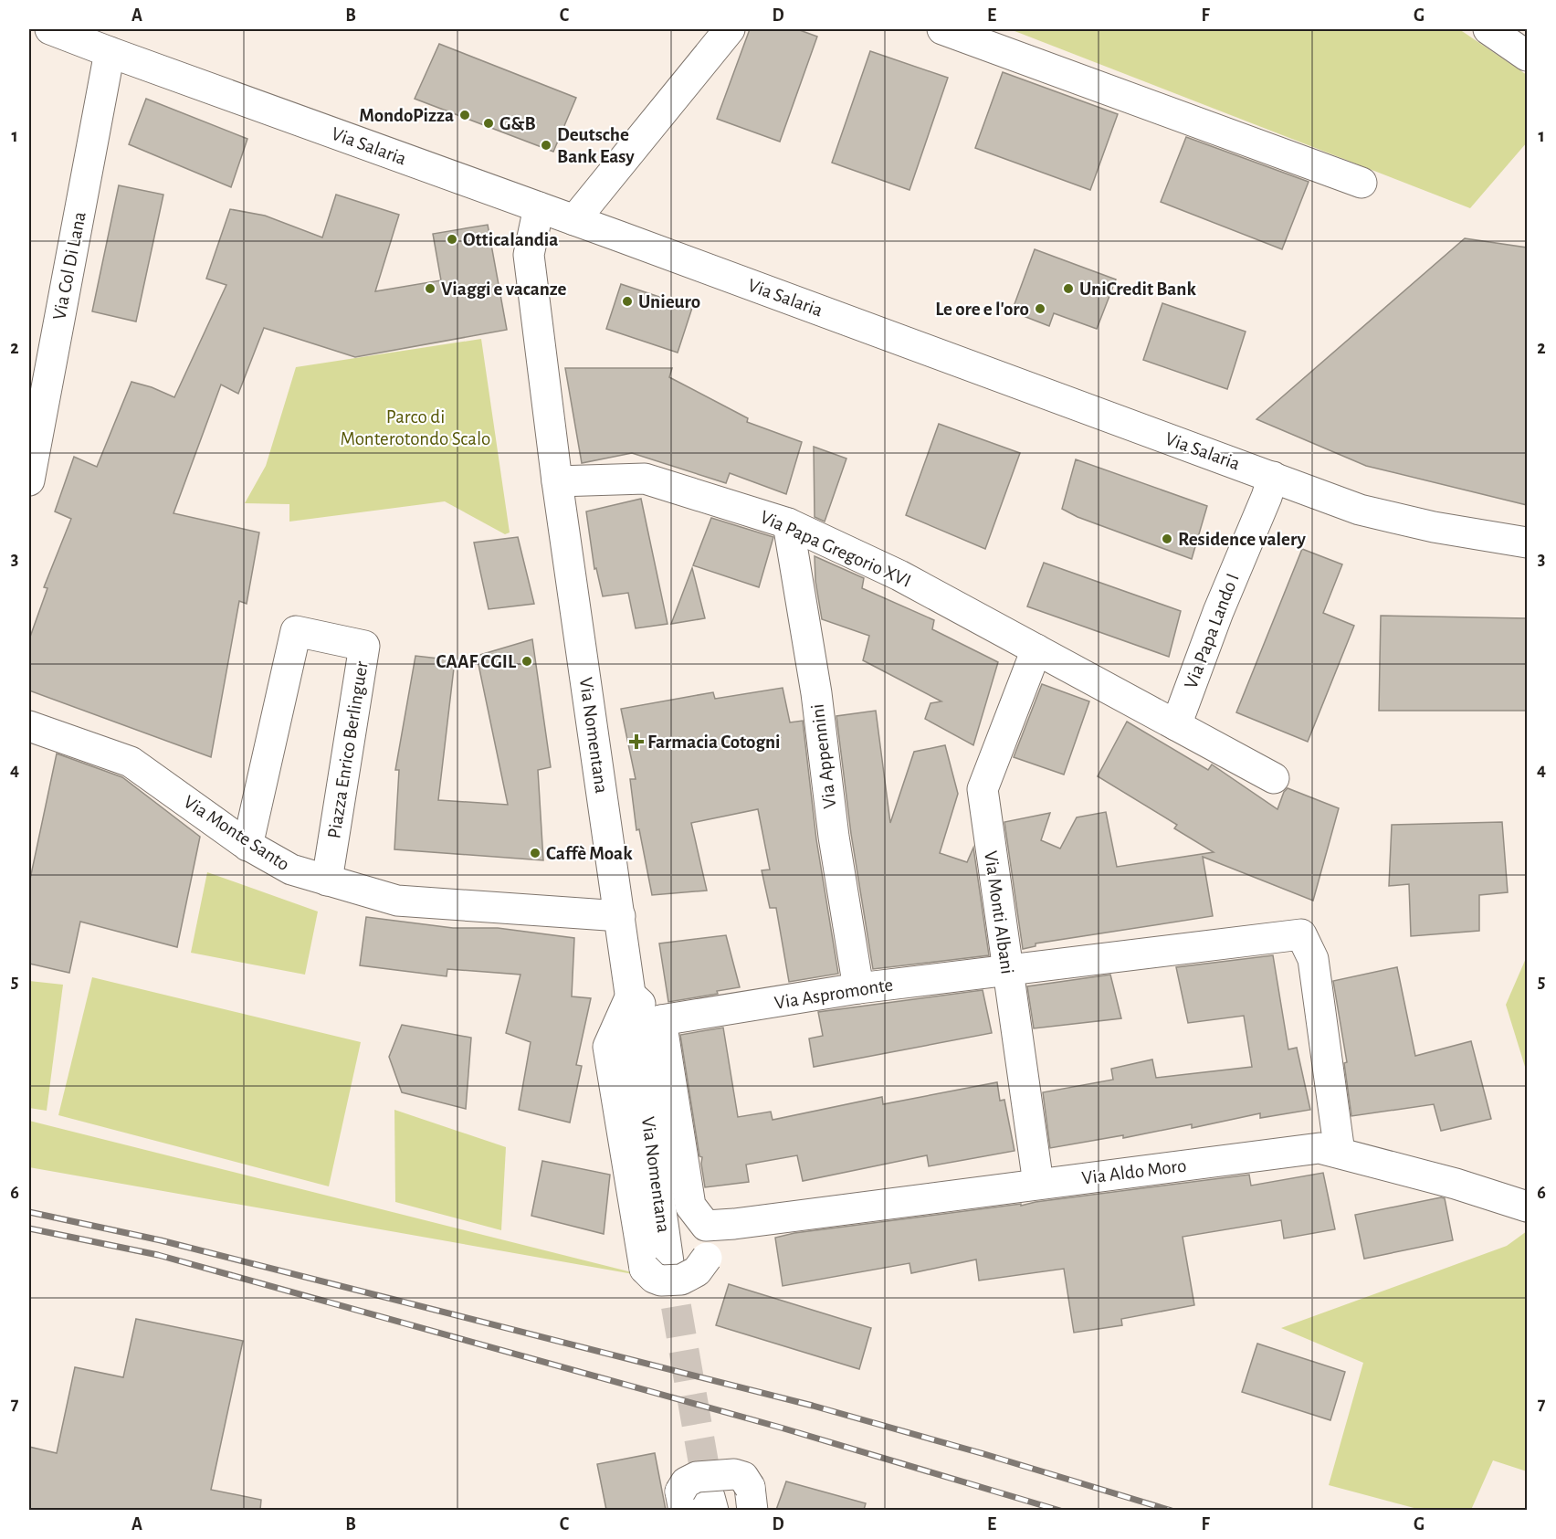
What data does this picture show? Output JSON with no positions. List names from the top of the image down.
{
  "streets": {
    "street": [
      "Via Salaria",
      "Via Col Di Lana",
      "Via Papa Gregorio XVI",
      "Via Papa Lando I",
      "Via Nomentana",
      "Piazza Enrico Berlinguer",
      "Via Appennini",
      "Via Monte Santo",
      "Via Monti Albani",
      "Via Aspromonte",
      "Via Aldo Moro"
    ]
  },
  "crossings": [
    ["Via Salaria", "Via Col Di Lana"],
    ["Via Salaria", "Via Papa Lando I"],
    ["Via Salaria", "Via Nomentana"],
    ["Via Papa Gregorio XVI", "Via Nomentana"],
    ["Via Papa Gregorio XVI", "Via Appennini"],
    ["Via Papa Gregorio XVI", "Via Monti Albani"],
    ["Via Nomentana", "Via Monte Santo"],
    ["Piazza Enrico Berlinguer", "Via Monte Santo"],
    ["Via Appennini", "Via Aspromonte"],
    ["Via Monti Albani", "Via Aspromonte"],
    ["Via Monti Albani", "Via Aldo Moro"],
    ["Via Aspromonte", "Via Aldo Moro"]
  ],
  "parks": ["Parco di Monterotondo Scalo"],
  "places": {
    "other": [
      "MondoPizza",
      "G&B",
      "Deutsche Bank Easy",
      "Otticalandia",
      "Viaggi e vacanze",
      "UniCredit Bank",
      "Unieuro",
      "Le ore e l'oro",
      "Residence valery",
      "CAAF CGIL",
      "Caffè Moak"
    ],
    "health": ["Farmacia Cotogni"]
  },
  "grid": {
    "columns": [
      "A",
      "B",
      "C",
      "D",
      "E",
      "F",
      "G"
    ],
    "rows": [
      "1",
      "2",
      "3",
      "4",
      "5",
      "6",
      "7"
    ]
  }
}
